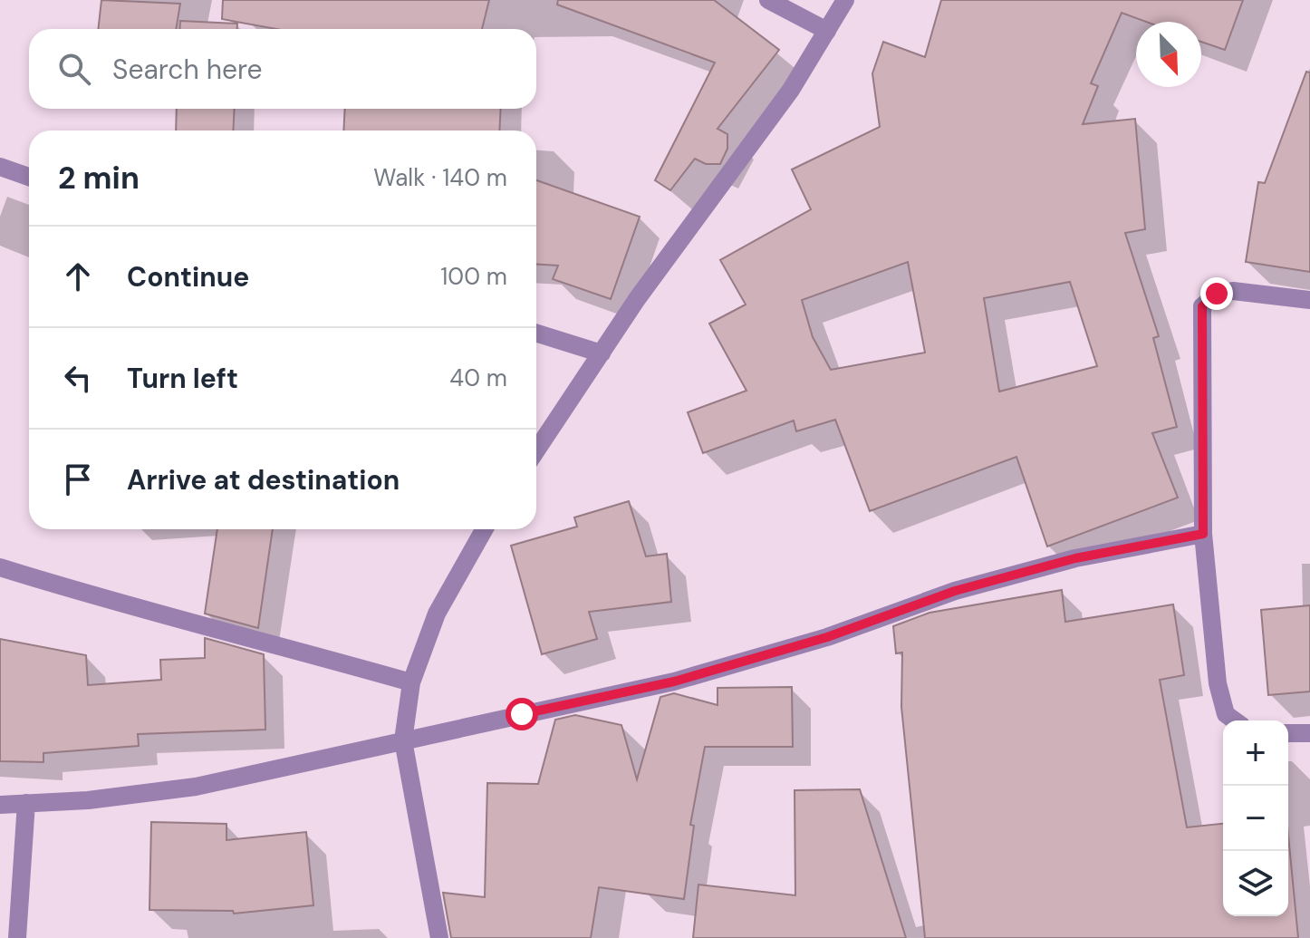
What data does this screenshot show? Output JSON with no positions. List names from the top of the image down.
{
  "north": "bottom right",
  "page": {
    "search": "Search here",
    "heading": ["2 min", "Walk · 140 m"],
    "list": [
      ["Continue", "100 m"],
      ["Turn left", "40 m"],
      "Arrive at destination"
    ],
    "map_buttons": ["+", "−"]
  }
}
